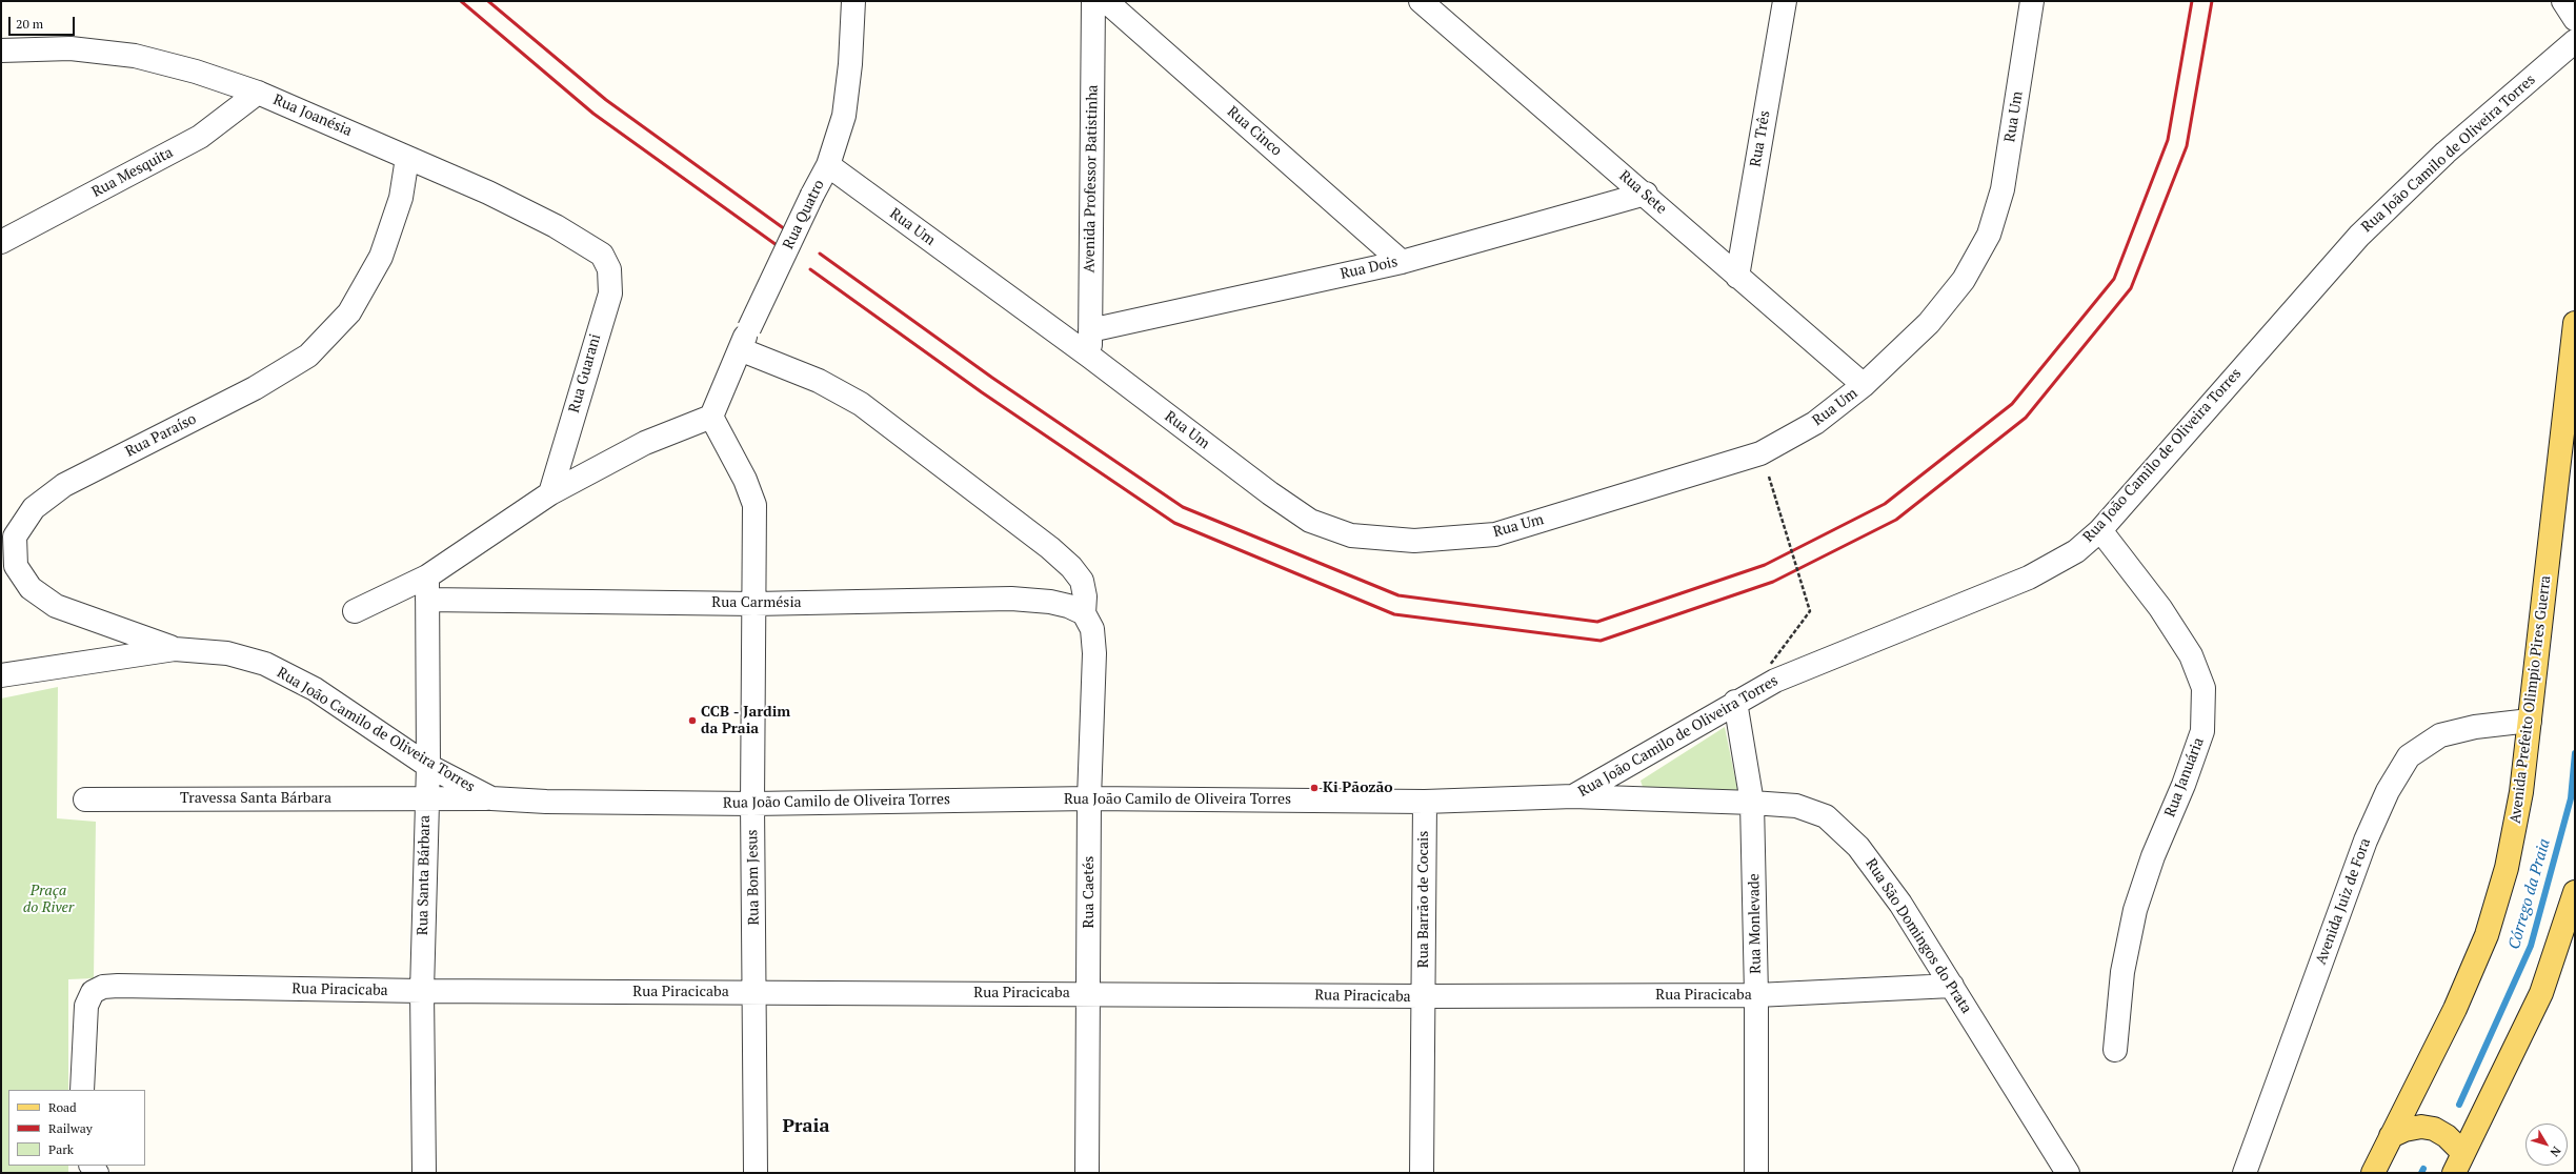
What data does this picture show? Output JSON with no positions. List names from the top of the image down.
{
  "streets": {
    "main road": ["Avenida Prefeito Olimpio Pires Guerra"],
    "street": [
      "Rua Joanésia",
      "Rua Um",
      "Rua Cinco",
      "Rua Três",
      "Rua João Camilo de Oliveira Torres",
      "Rua Mesquita",
      "Avenida Professor Batistinha",
      "Rua Sete",
      "Rua Quatro",
      "Rua Dois",
      "Rua Guarani",
      "Rua Paraíso",
      "Rua Carmésia",
      "Rua Januária",
      "Travessa Santa Bárbara",
      "Rua Santa Bárbara",
      "Rua Bom Jesus",
      "Rua Caetés",
      "Rua Barrão de Cocais",
      "Avenida Juiz de Fora",
      "Rua Monlevade",
      "Rua São Domingos do Prata",
      "Rua Piracicaba"
    ]
  },
  "crossings": [
    ["Rua Joanésia", "Rua Mesquita"],
    ["Rua Joanésia", "Rua Guarani"],
    ["Rua Joanésia", "Rua Paraíso"],
    ["Rua Um", "Avenida Professor Batistinha"],
    ["Rua Um", "Rua Sete"],
    ["Rua Um", "Rua Quatro"],
    ["Rua Cinco", "Rua Dois"],
    ["Rua Três", "Rua Sete"],
    ["Rua João Camilo de Oliveira Torres", "Rua Paraíso"],
    ["Rua João Camilo de Oliveira Torres", "Rua Januária"],
    ["Rua João Camilo de Oliveira Torres", "Travessa Santa Bárbara"],
    ["Rua João Camilo de Oliveira Torres", "Rua Santa Bárbara"],
    ["Rua João Camilo de Oliveira Torres", "Rua Bom Jesus"],
    ["Rua João Camilo de Oliveira Torres", "Rua Caetés"],
    ["Rua João Camilo de Oliveira Torres", "Rua Barrão de Cocais"],
    ["Rua João Camilo de Oliveira Torres", "Rua Monlevade"],
    ["Rua João Camilo de Oliveira Torres", "Rua São Domingos do Prata"],
    ["Avenida Professor Batistinha", "Rua Dois"],
    ["Rua Sete", "Rua Dois"],
    ["Rua Quatro", "Rua Bom Jesus"],
    ["Rua Carmésia", "Rua Santa Bárbara"],
    ["Rua Carmésia", "Rua Bom Jesus"],
    ["Rua Carmésia", "Rua Caetés"],
    ["Avenida Prefeito Olimpio Pires Guerra", "Avenida Juiz de Fora"],
    ["Travessa Santa Bárbara", "Rua Santa Bárbara"],
    ["Rua Santa Bárbara", "Rua Piracicaba"],
    ["Rua Bom Jesus", "Rua Piracicaba"],
    ["Rua Caetés", "Rua Piracicaba"],
    ["Rua Barrão de Cocais", "Rua Piracicaba"],
    ["Rua Monlevade", "Rua São Domingos do Prata"],
    ["Rua Monlevade", "Rua Piracicaba"],
    ["Rua São Domingos do Prata", "Rua Piracicaba"]
  ],
  "districts": ["Praia"],
  "water": ["Córrego da Praia"],
  "parks": ["Praça do River"],
  "places": ["CCB - Jardim da Praia", "Ki Pãozão"],
  "legend": ["Road", "Railway", "Park"],
  "scale_bar": "20 m",
  "north": "bottom right"
}
